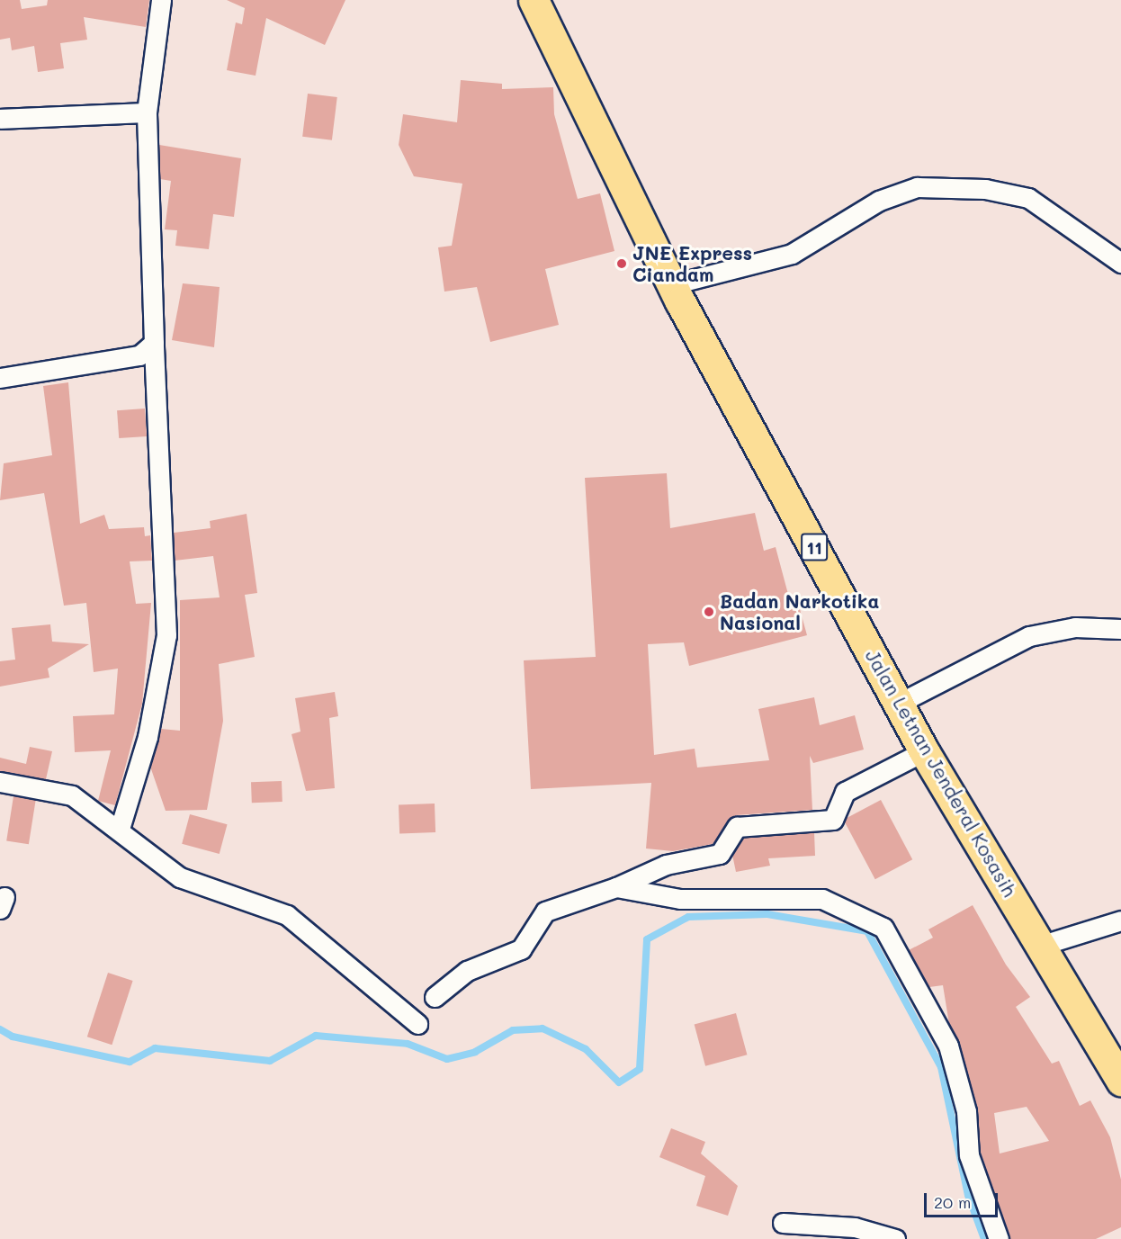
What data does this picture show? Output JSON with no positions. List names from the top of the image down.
{
  "streets": {
    "highway": ["11", "Jalan Letnan Jenderal Kosasih"]
  },
  "places": ["JNE Express Ciandam", "Badan Narkotika Nasional"],
  "scale_bar": "20 m"
}
